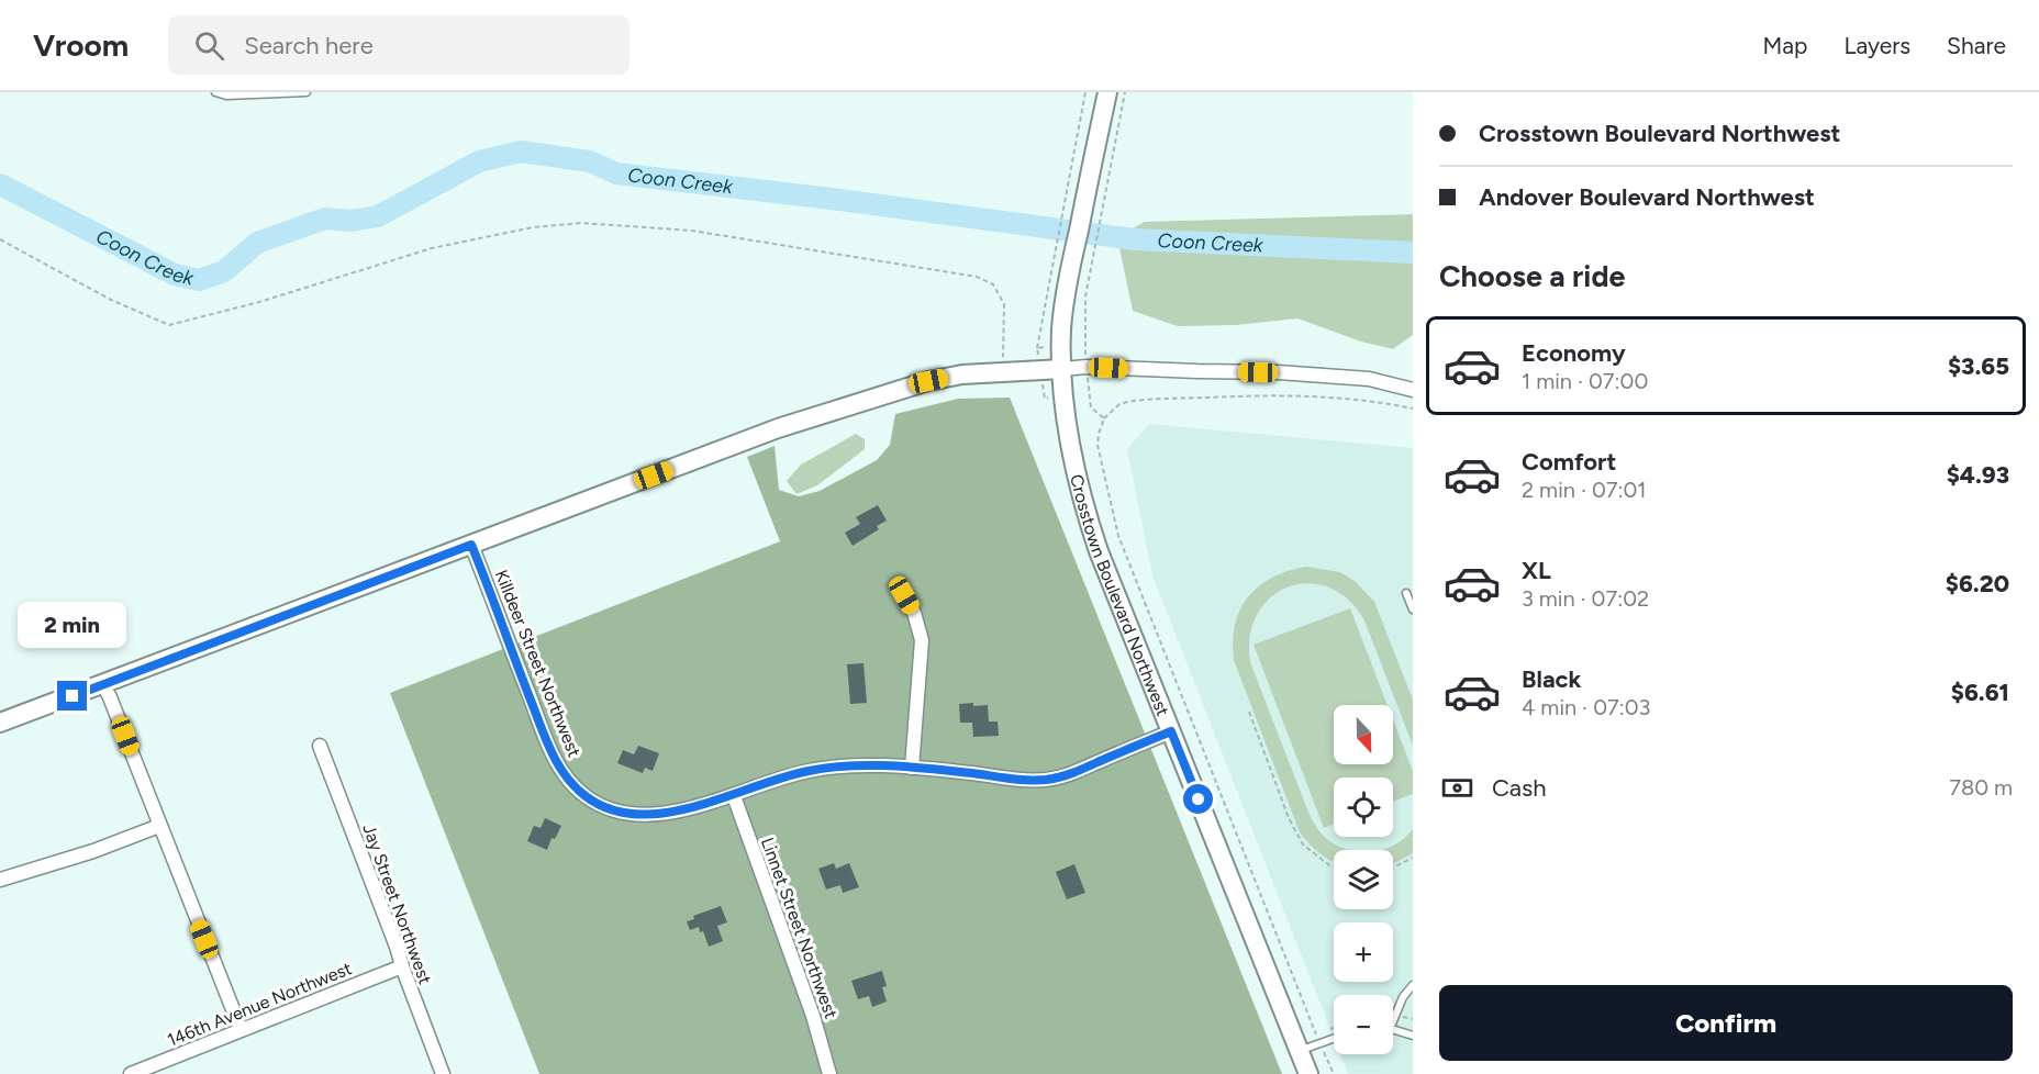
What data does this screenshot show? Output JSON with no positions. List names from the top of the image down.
{
  "streets": {
    "street": [
      "Crosstown Boulevard Northwest",
      "Killdeer Street Northwest",
      "Jay Street Northwest",
      "Linnet Street Northwest",
      "146th Avenue Northwest"
    ]
  },
  "crossings": [
    ["Killdeer Street Northwest", "Linnet Street Northwest"],
    ["Jay Street Northwest", "146th Avenue Northwest"]
  ],
  "water": ["Coon Creek"],
  "north": "bottom",
  "page": {
    "header": "Vroom",
    "search": "Search here",
    "nav": ["Map", "Layers", "Share"],
    "banner": ["Crosstown Boulevard Northwest", "Andover Boulevard Northwest"],
    "heading": "Choose a ride",
    "list": [
      {
        "name": "Economy",
        "note": "1 min · 07:00",
        "value": "$3.65"
      },
      {
        "name": "Comfort",
        "note": "2 min · 07:01",
        "value": "$4.93"
      },
      {
        "name": "XL",
        "note": "3 min · 07:02",
        "value": "$6.20"
      },
      {
        "name": "Black",
        "note": "4 min · 07:03",
        "value": "$6.61"
      }
    ],
    "bubble": "2 min",
    "map_buttons": ["+", "−"],
    "pay": ["Cash", "780 m"],
    "buttons": "Confirm"
  }
}
